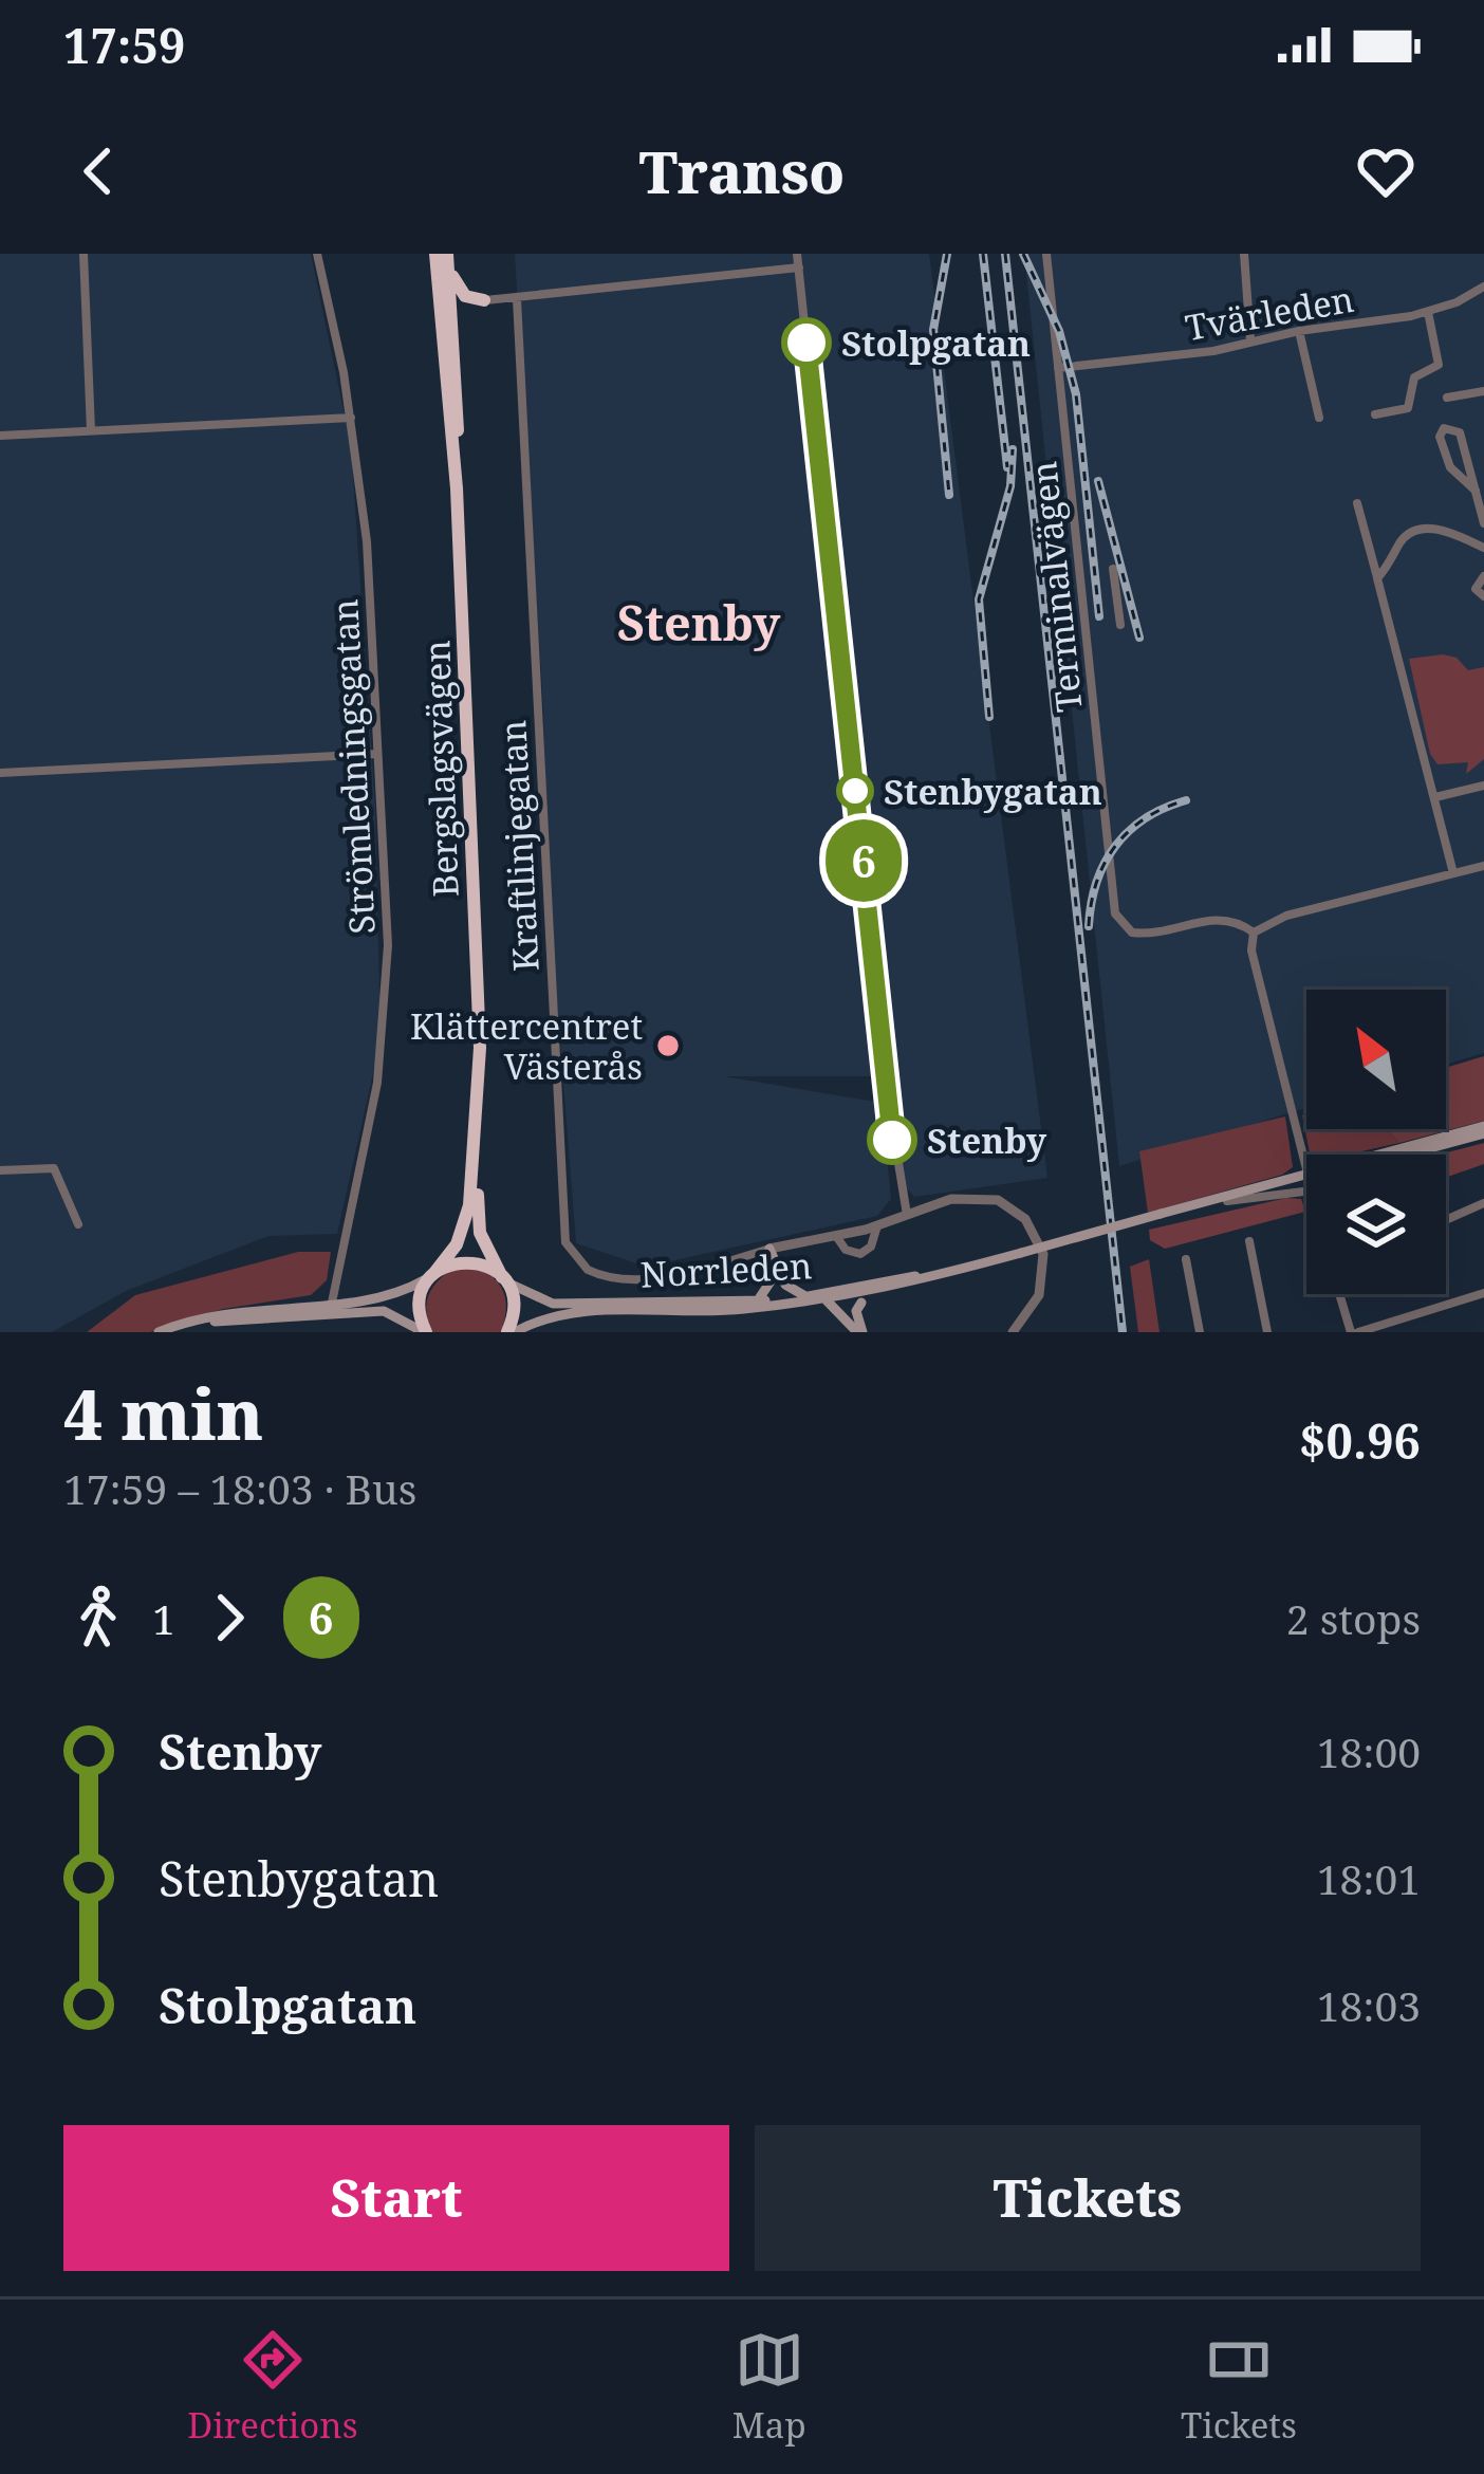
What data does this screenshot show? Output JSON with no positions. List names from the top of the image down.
{
  "streets": {
    "highway": ["Bergslagsvägen"],
    "main road": ["Norrleden"],
    "street": [
      "Tvärleden",
      "Terminalvägen",
      "Strömledningsgatan",
      "Kraftlinjegatan"
    ]
  },
  "crossings": [
    ["Tvärleden", "Terminalvägen"],
    ["Bergslagsvägen", "Norrleden"]
  ],
  "districts": ["Stenby"],
  "places": [
    "Stolpgatan",
    "Stenbygatan",
    "Klättercentret Västerås",
    "Stenby"
  ],
  "lines": ["bus line 6"],
  "north": "top left",
  "page": {
    "status": "17:59",
    "header": "Transo",
    "on_map": "6",
    "heading": ["4 min", "17:59 – 18:03 · Bus", "$0.96"],
    "legs": ["1", "6", "2 stops"],
    "list": [
      {
        "name": "Stenby",
        "value": "18:00"
      },
      {
        "name": "Stenbygatan",
        "value": "18:01"
      },
      {
        "name": "Stolpgatan",
        "value": "18:03"
      }
    ],
    "buttons": ["Start", "Tickets"],
    "tabs": ["Directions", "Map", "Tickets"]
  }
}
